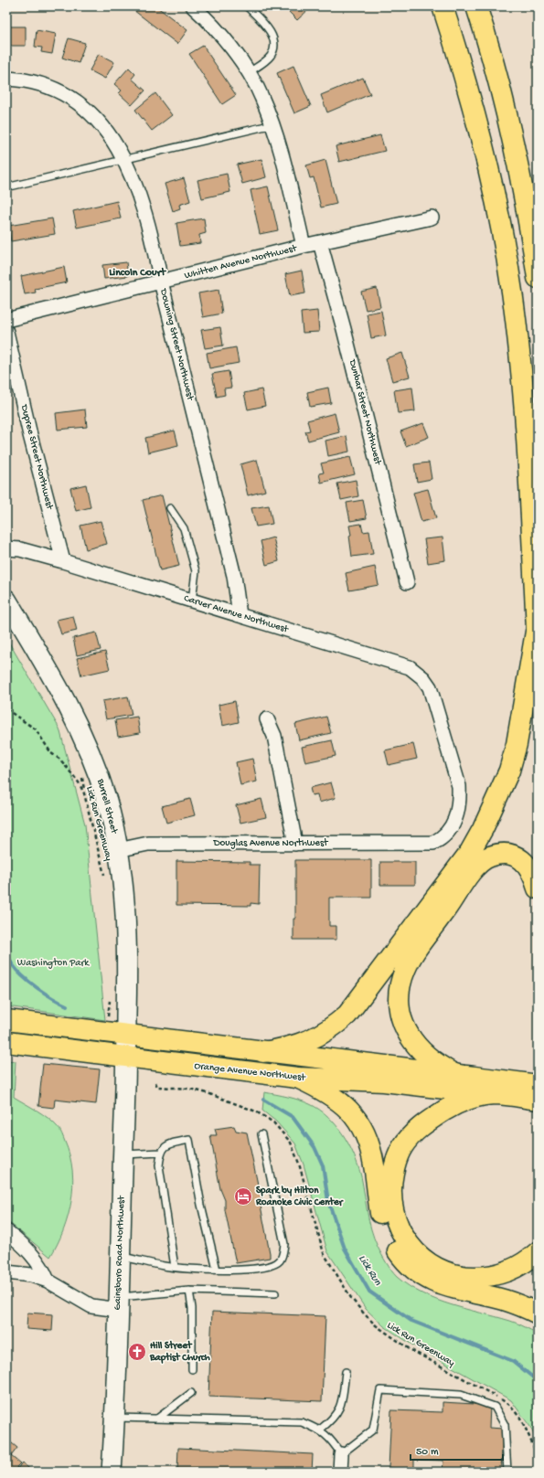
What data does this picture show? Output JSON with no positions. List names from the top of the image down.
{
  "streets": {
    "main road": ["Orange Avenue Northwest"],
    "street": [
      "Whitten Avenue Northwest",
      "Downing Street Northwest",
      "Dunbar Street Northwest",
      "Dupree Street Northwest",
      "Carver Avenue Northwest",
      "Burrell Street",
      "Douglas Avenue Northwest",
      "Gainsboro Road Northwest"
    ],
    "path": ["Lick Run Greenway"]
  },
  "crossings": [
    ["Whitten Avenue Northwest", "Downing Street Northwest"],
    ["Whitten Avenue Northwest", "Dunbar Street Northwest"],
    ["Downing Street Northwest", "Carver Avenue Northwest"],
    ["Dupree Street Northwest", "Carver Avenue Northwest"],
    ["Carver Avenue Northwest", "Douglas Avenue Northwest"],
    ["Burrell Street", "Douglas Avenue Northwest"],
    ["Burrell Street", "Orange Avenue Northwest"],
    ["Burrell Street", "Gainsboro Road Northwest"],
    ["Orange Avenue Northwest", "Gainsboro Road Northwest"]
  ],
  "districts": ["Lincoln Court"],
  "water": ["Lick Run"],
  "parks": ["Washington Park"],
  "places": {
    "hotel": ["Spark by Hilton Roanoke Civic Center"],
    "church": ["Hill Street Baptist Church"]
  },
  "scale_bar": "50 m"
}
